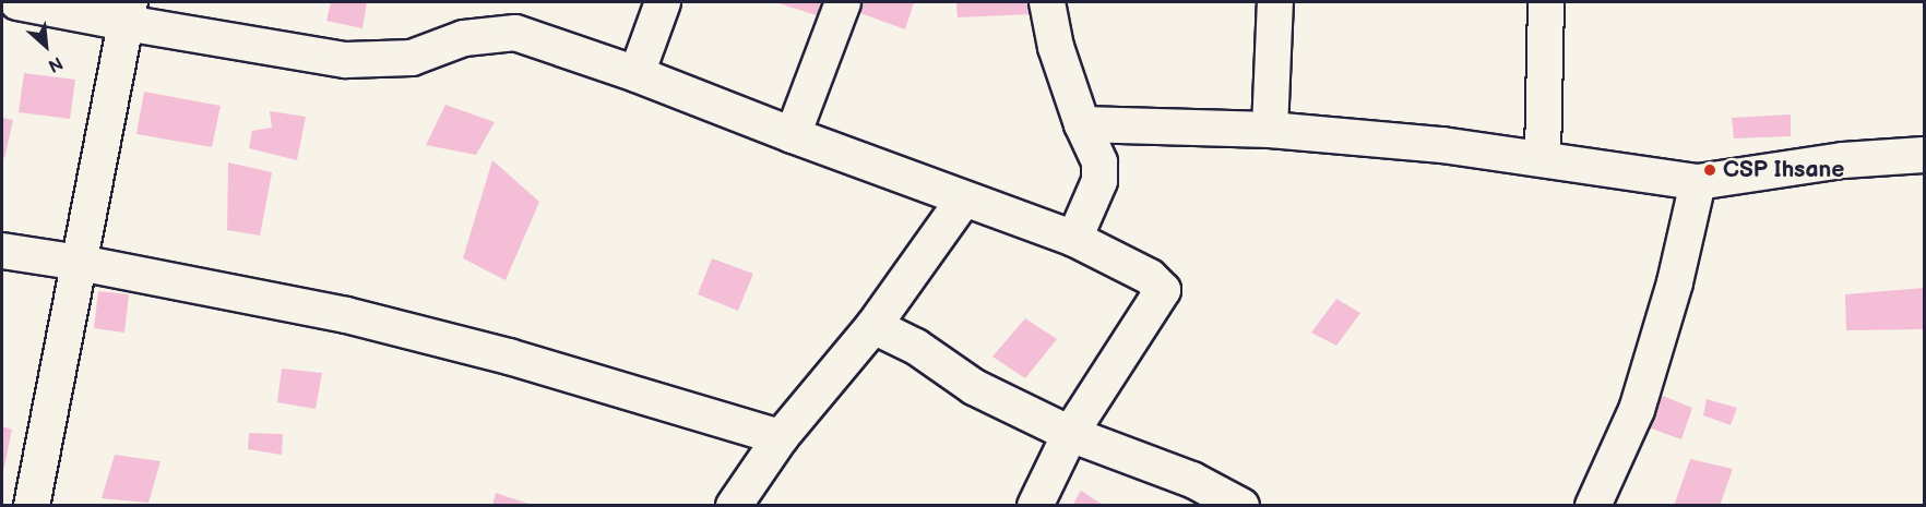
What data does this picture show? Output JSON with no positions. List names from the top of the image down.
{
  "places": ["CSP Ihsane"],
  "north": "bottom right"
}
